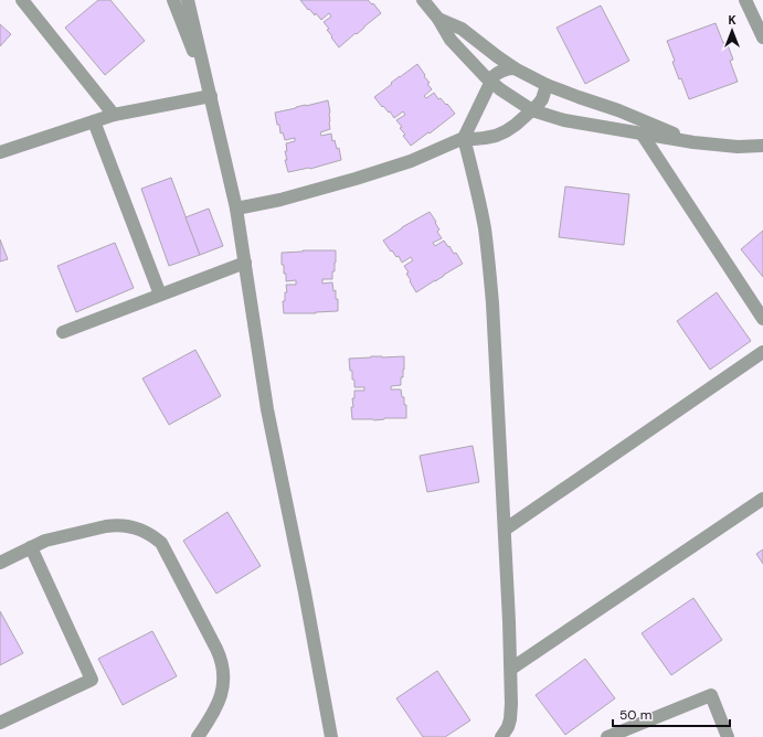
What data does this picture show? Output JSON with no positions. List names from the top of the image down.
{
  "scale_bar": "50 m",
  "north": "top"
}
